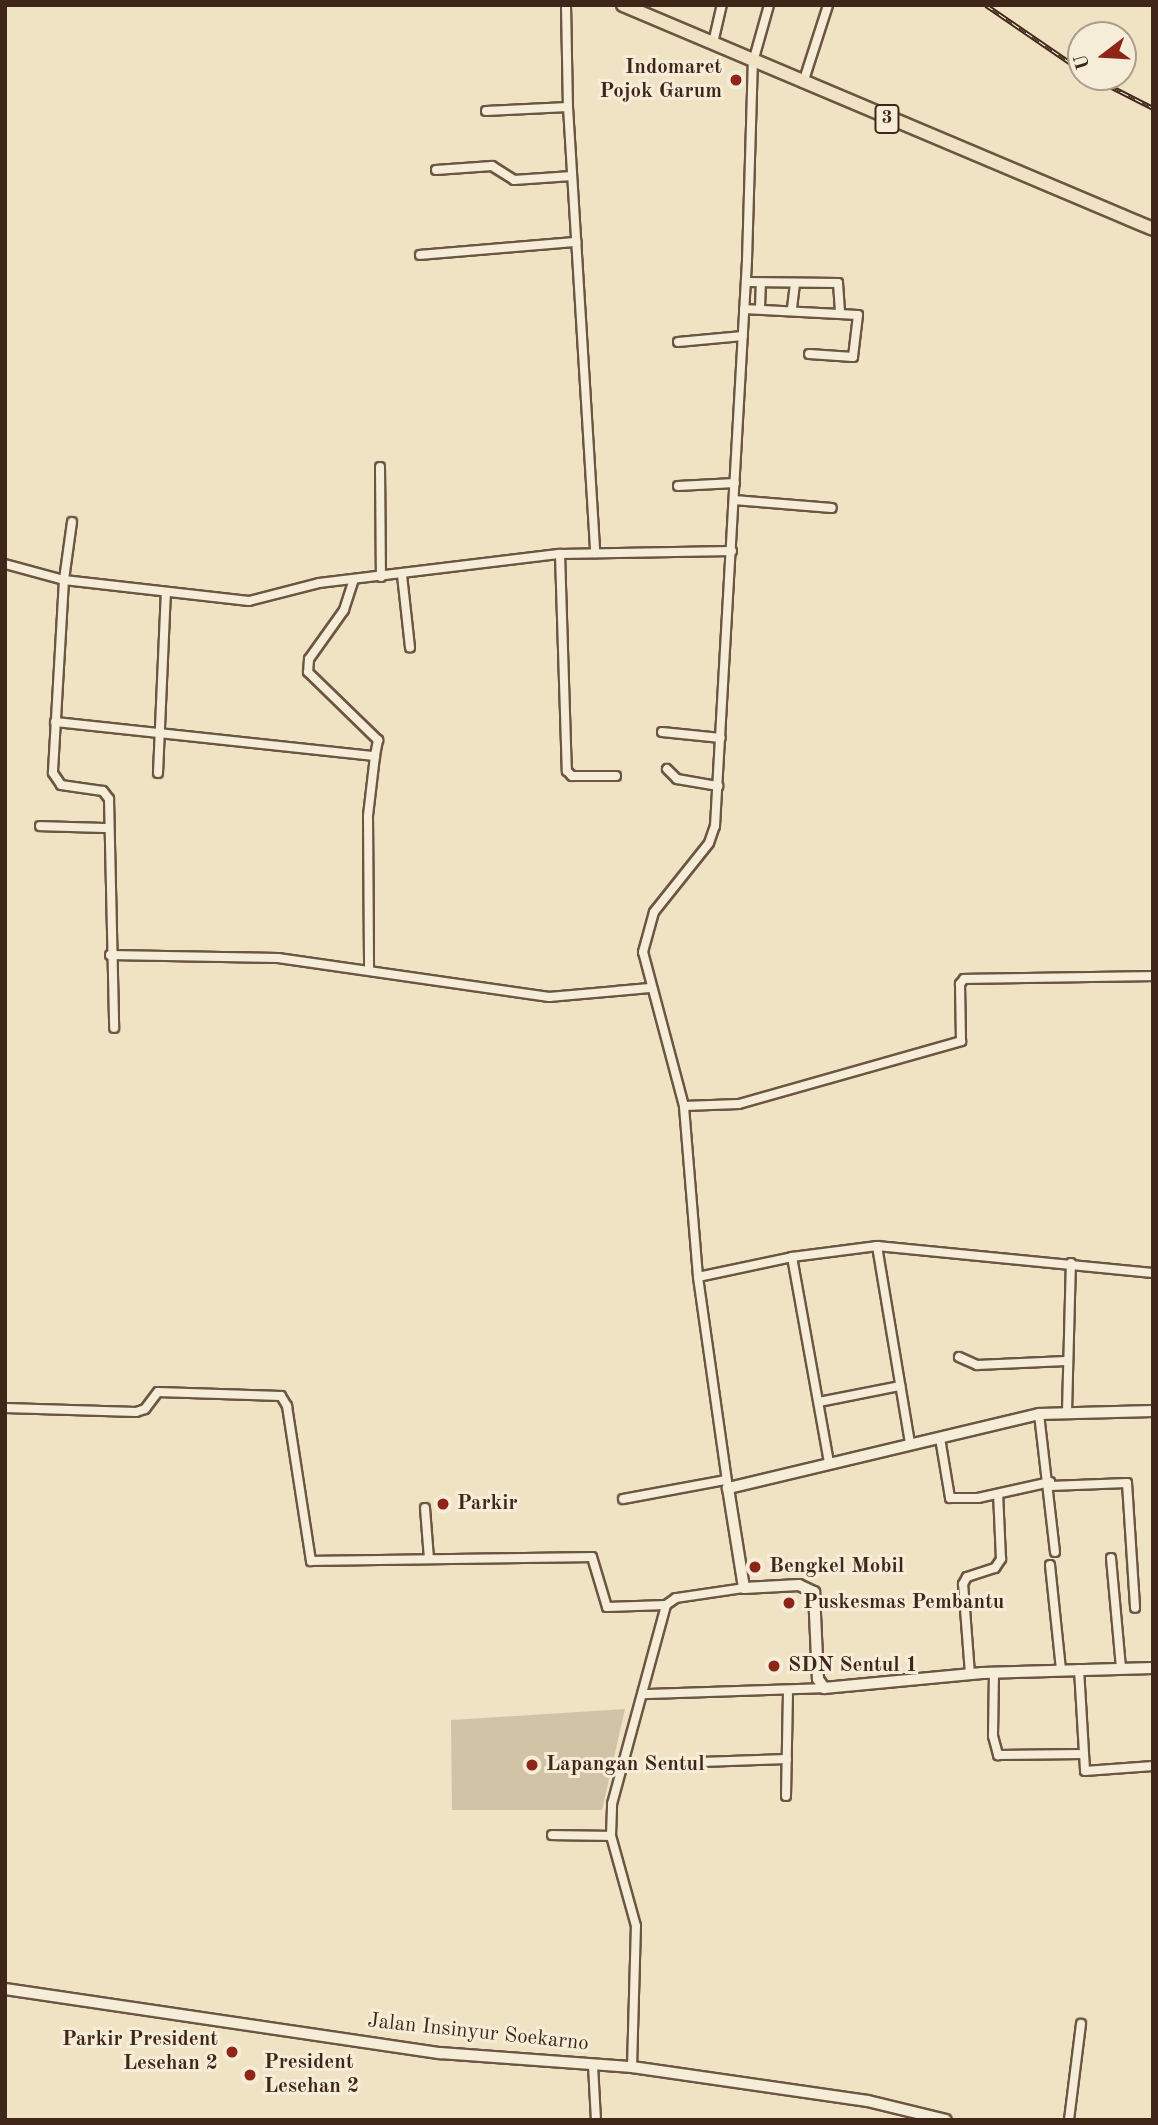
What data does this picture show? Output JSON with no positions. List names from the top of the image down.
{
  "streets": {
    "highway": ["3"],
    "main road": ["Jalan Insinyur Soekarno"]
  },
  "places": [
    "Indomaret Pojok Garum",
    "Parkir",
    "Bengkel Mobil",
    "Puskesmas Pembantu",
    "SDN Sentul 1",
    "Lapangan Sentul",
    "Parkir President Lesehan 2",
    "President Lesehan 2"
  ],
  "north": "left"
}
